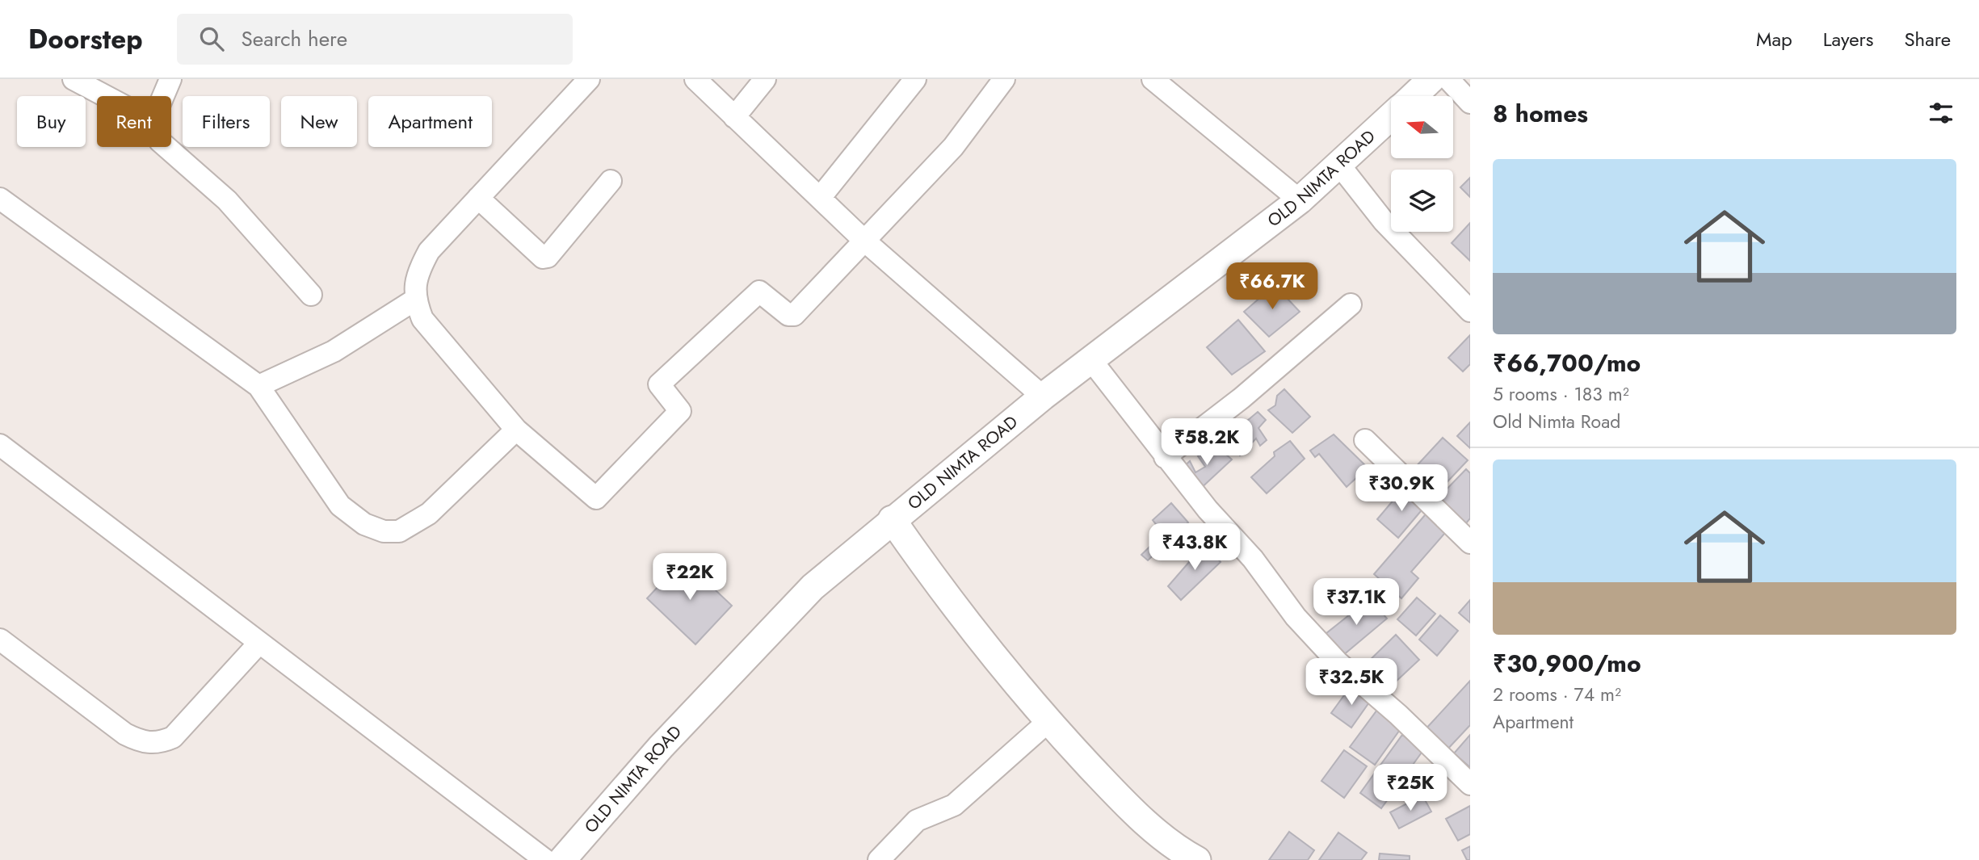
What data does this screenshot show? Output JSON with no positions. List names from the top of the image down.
{
  "streets": {
    "street": ["OLD NIMTA ROAD"]
  },
  "north": "left",
  "page": {
    "header": "Doorstep",
    "search": "Search here",
    "nav": ["Map", "Layers", "Share"],
    "heading": "8 homes",
    "chip": [
      "Buy",
      "Rent",
      "Filters",
      "New",
      "Apartment"
    ],
    "list": [
      {
        "name": "₹66,700/mo",
        "note": "5 rooms · 183 m² · Old Nimta Road"
      },
      {
        "name": "₹30,900/mo",
        "note": "2 rooms · 74 m² · Apartment"
      }
    ],
    "price": [
      "₹66.7K",
      "₹58.2K",
      "₹30.9K",
      "₹43.8K",
      "₹22K",
      "₹37.1K",
      "₹32.5K",
      "₹25K"
    ]
  }
}
